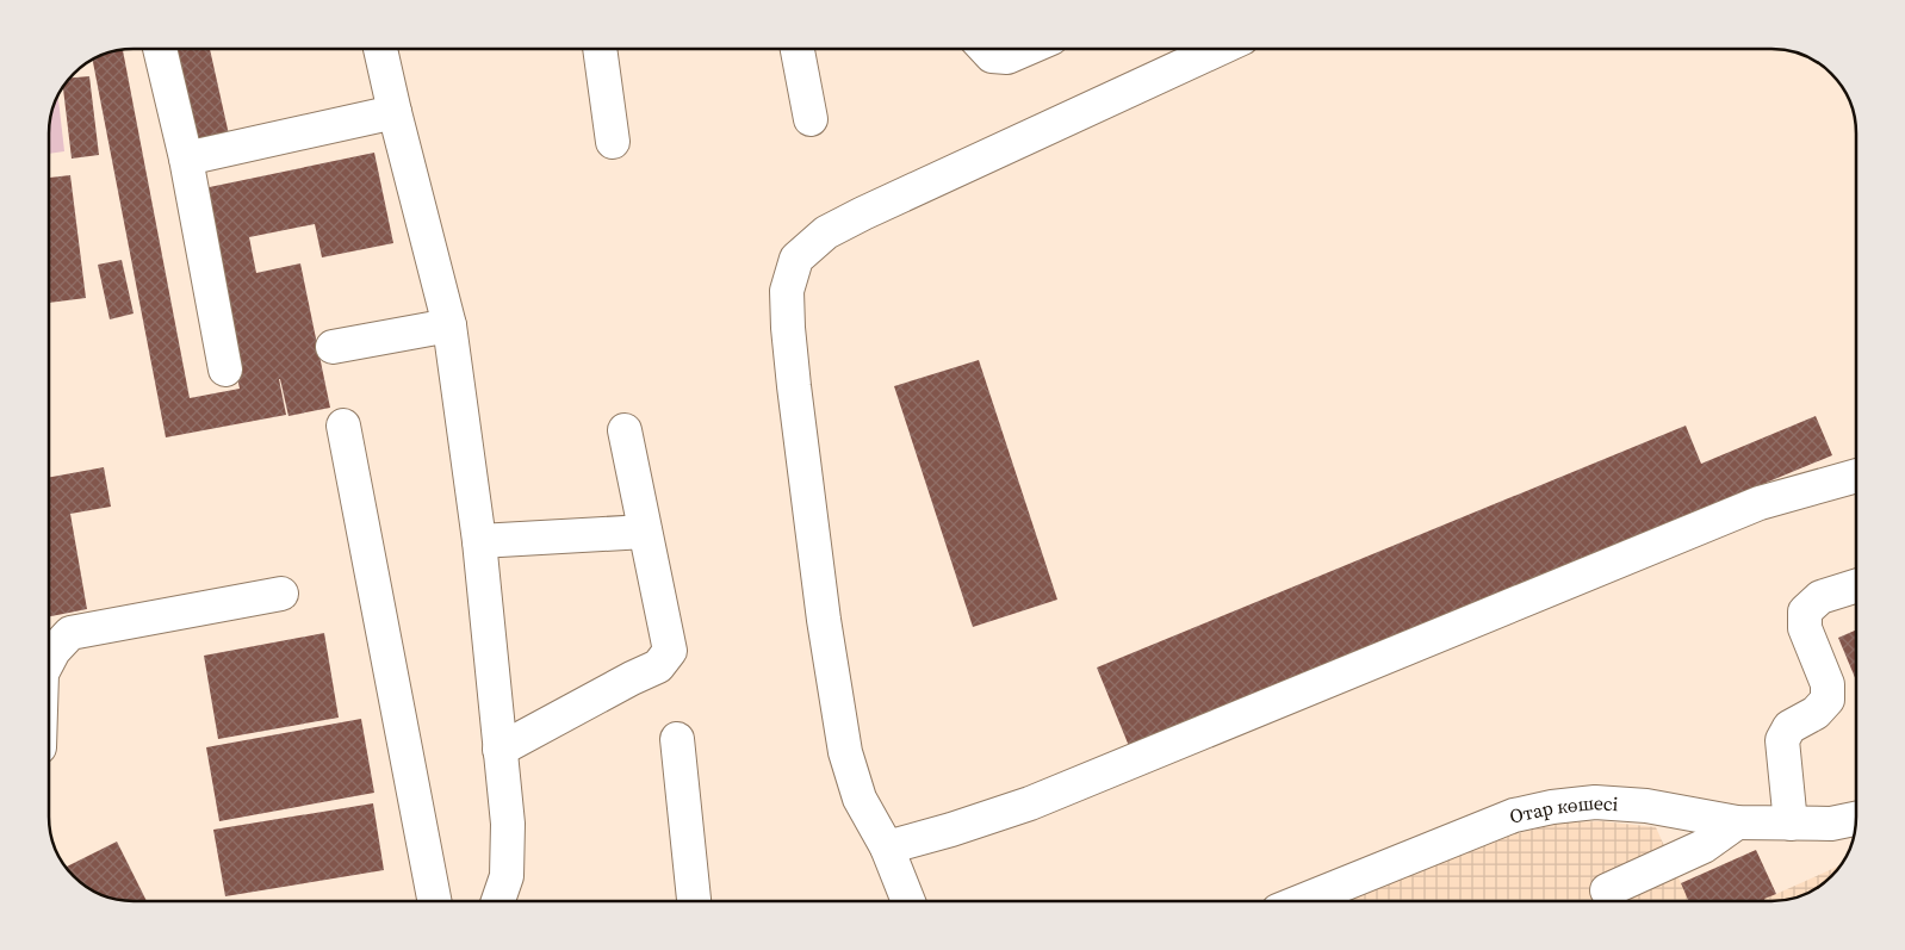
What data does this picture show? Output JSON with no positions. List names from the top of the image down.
{
  "streets": {
    "street": ["Отар көшесі"]
  }
}
